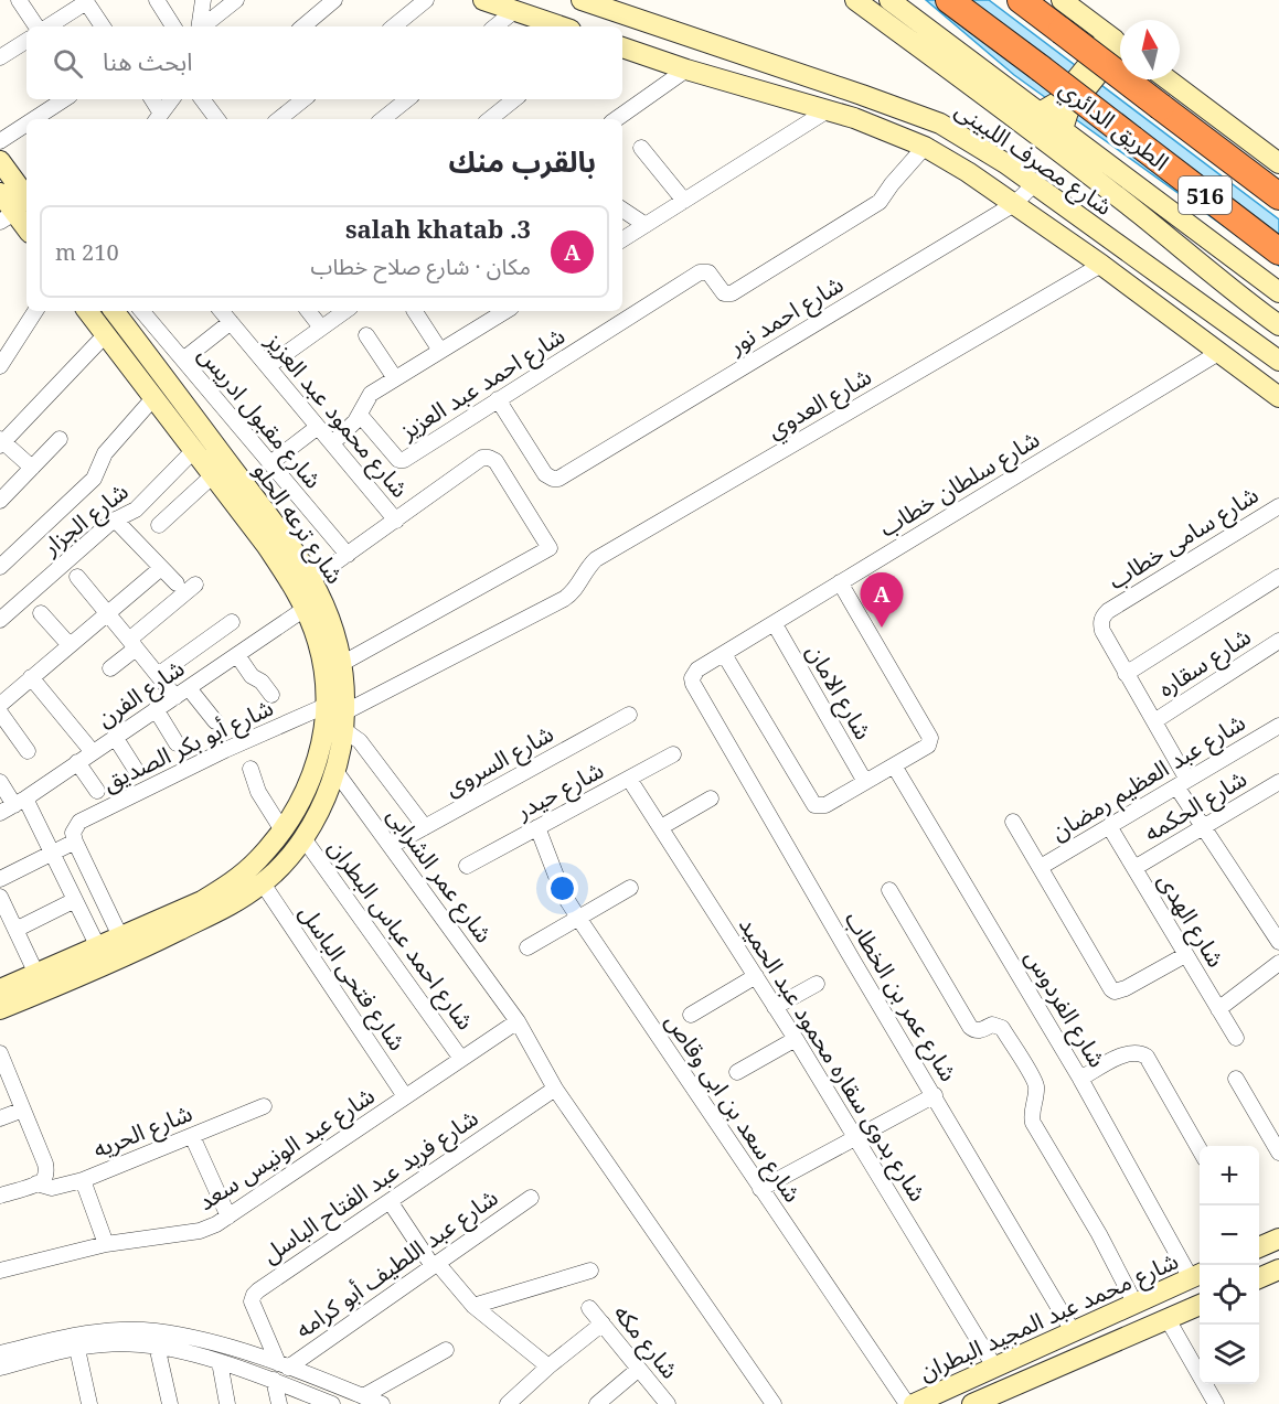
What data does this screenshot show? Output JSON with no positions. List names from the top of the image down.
{
  "streets": {
    "highway": ["الطريق الدائري", "516"],
    "street": [
      "شارع مصرف اللبينى",
      "شارع احمد نور",
      "شارع احمد عبد العزيز",
      "شارع العدوي",
      "شارع محمود عبد العزيز",
      "شارع مقبول ادريس",
      "شارع سلطان خطاب",
      "شارع الجزار",
      "شارع ترعه الحلو",
      "شارع سامى خطاب",
      "شارع سقاره",
      "شارع الامان",
      "شارع الفرن",
      "شارع أبو بكر الصديق",
      "شارع السروى",
      "شارع عبد العظيم رمضان",
      "شارع حيدر",
      "شارع الحكمه",
      "شارع عمر الشرابى",
      "شارع الهدى",
      "شارع احمد عباس البطران",
      "شارع فتحى الباسل",
      "شارع عمر بن الخطاب",
      "شارع الفردوس",
      "شارع بدوى سقاره محمود عبد الحميد",
      "شارع سعد بن ابى وقاص",
      "شارع الحريه",
      "شارع عبد الونيس سعد",
      "شارع فريد عبد الفتاح الباسل",
      "شارع عبد اللطيف أبو كرامه",
      "شارع محمد عبد المجيد البطران",
      "شارع مكه"
    ]
  },
  "crossings": [
    ["شارع مصرف اللبينى", "شارع احمد نور"],
    ["شارع مصرف اللبينى", "شارع احمد عبد العزيز"],
    ["شارع مصرف اللبينى", "شارع العدوي"],
    ["شارع مصرف اللبينى", "شارع سلطان خطاب"],
    ["شارع احمد نور", "شارع احمد عبد العزيز"],
    ["شارع العدوي", "شارع أبو بكر الصديق"],
    ["شارع سلطان خطاب", "شارع الامان"],
    ["شارع سلطان خطاب", "شارع عمر بن الخطاب"],
    ["شارع الجزار", "شارع ترعه الحلو"],
    ["شارع ترعه الحلو", "شارع الفرن"],
    ["شارع ترعه الحلو", "شارع أبو بكر الصديق"],
    ["شارع ترعه الحلو", "شارع عمر الشرابى"],
    ["شارع ترعه الحلو", "شارع احمد عباس البطران"],
    ["شارع ترعه الحلو", "شارع فتحى الباسل"],
    ["شارع سامى خطاب", "شارع سقاره"],
    ["شارع سامى خطاب", "شارع عبد العظيم رمضان"],
    ["شارع سامى خطاب", "شارع الحكمه"],
    ["شارع السروى", "شارع عمر الشرابى"],
    ["شارع عبد العظيم رمضان", "شارع الهدى"],
    ["شارع حيدر", "شارع بدوى سقاره محمود عبد الحميد"],
    ["شارع حيدر", "شارع سعد بن ابى وقاص"],
    ["شارع الحكمه", "شارع الهدى"],
    ["شارع عمر الشرابى", "شارع عبد الونيس سعد"],
    ["شارع احمد عباس البطران", "شارع عبد الونيس سعد"],
    ["شارع فتحى الباسل", "شارع عبد الونيس سعد"],
    ["شارع عمر بن الخطاب", "شارع محمد عبد المجيد البطران"],
    ["شارع الفردوس", "شارع محمد عبد المجيد البطران"],
    ["شارع بدوى سقاره محمود عبد الحميد", "شارع محمد عبد المجيد البطران"],
    ["شارع فريد عبد الفتاح الباسل", "شارع عبد اللطيف أبو كرامه"]
  ],
  "north": "top",
  "page": {
    "search": "ابحث هنا",
    "heading": "بالقرب منك",
    "list": [
      {
        "mark": "A",
        "name": "3. salah khatab",
        "note": "مكان · شارع صلاح خطاب",
        "value": "210 m"
      }
    ],
    "pins": "A",
    "map_buttons": ["+", "−"]
  }
}
